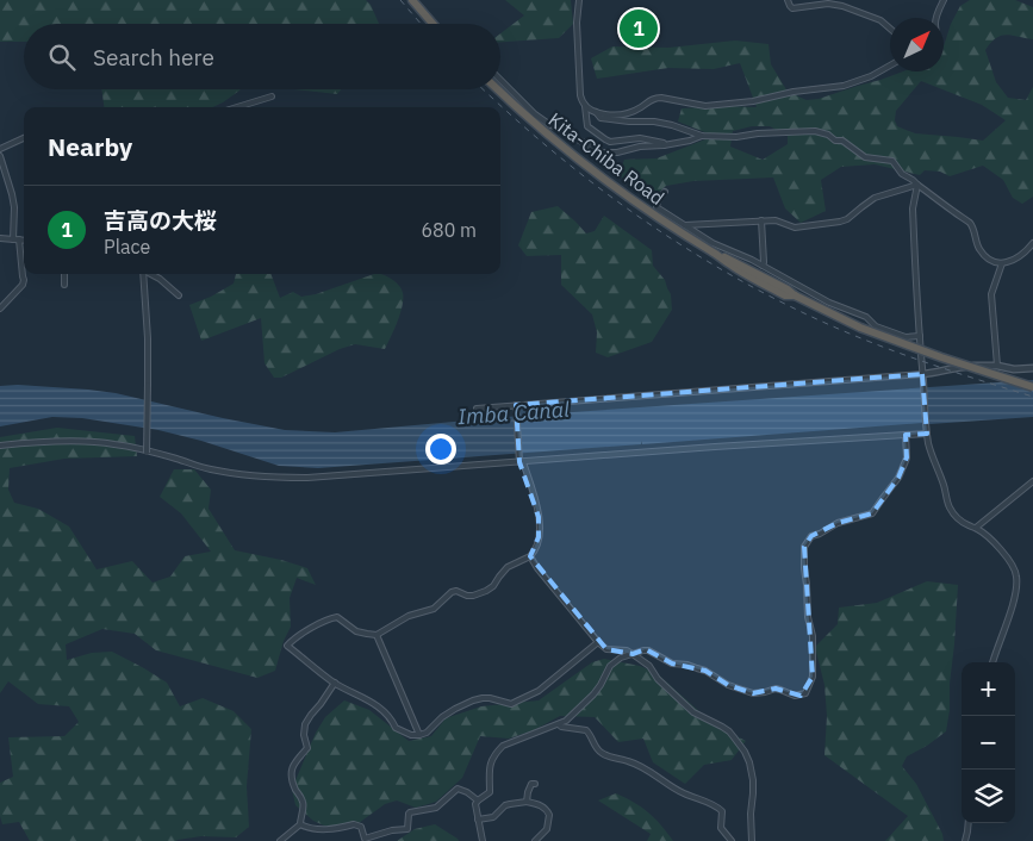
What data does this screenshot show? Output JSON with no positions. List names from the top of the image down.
{
  "streets": {
    "highway": ["Kita-Chiba Road"]
  },
  "water": ["Imba Canal"],
  "north": "top right",
  "page": {
    "pins": "1",
    "search": "Search here",
    "heading": "Nearby",
    "list": [
      {
        "mark": "1",
        "name": "吉高の大桜",
        "note": "Place",
        "value": "680 m"
      }
    ],
    "map_buttons": ["+", "−"]
  }
}
